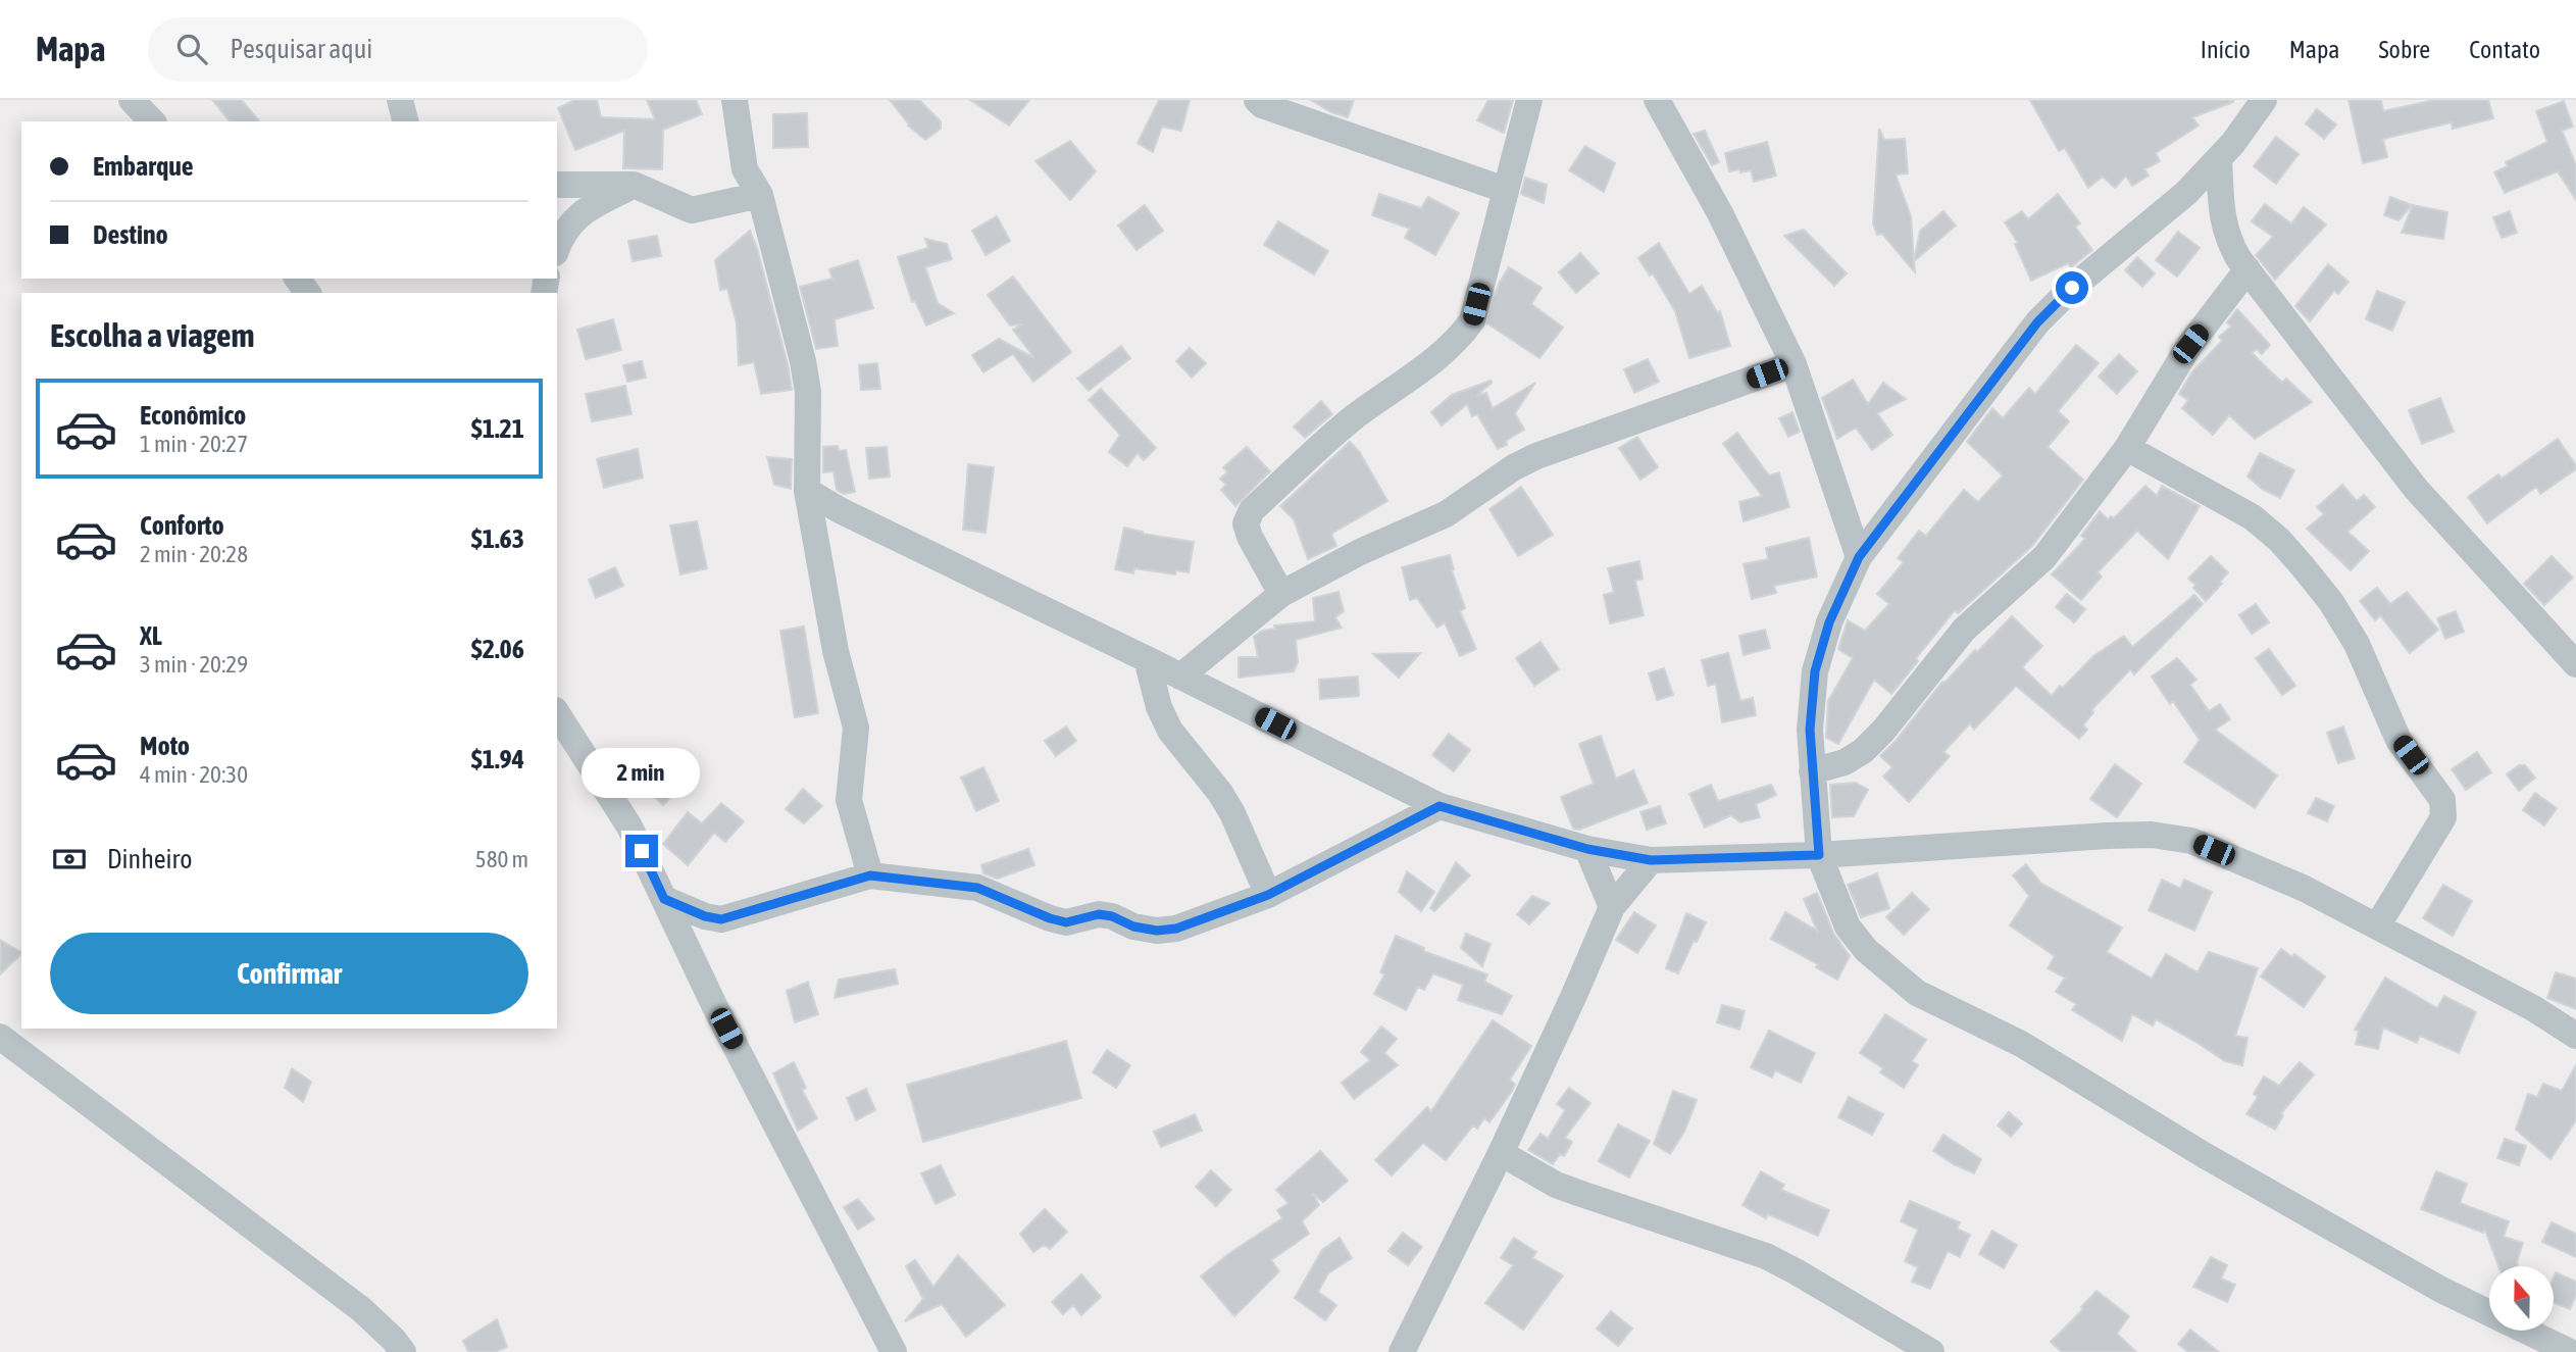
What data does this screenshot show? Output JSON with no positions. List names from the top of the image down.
{
  "north": "top",
  "page": {
    "header": "Mapa",
    "search": "Pesquisar aqui",
    "nav": [
      "Início",
      "Mapa",
      "Sobre",
      "Contato"
    ],
    "banner": ["Embarque", "Destino"],
    "heading": "Escolha a viagem",
    "list": [
      {
        "name": "Econômico",
        "note": "1 min · 20:27",
        "value": "$1.21"
      },
      {
        "name": "Conforto",
        "note": "2 min · 20:28",
        "value": "$1.63"
      },
      {
        "name": "XL",
        "note": "3 min · 20:29",
        "value": "$2.06"
      },
      {
        "name": "Moto",
        "note": "4 min · 20:30",
        "value": "$1.94"
      }
    ],
    "bubble": "2 min",
    "pay": ["Dinheiro", "580 m"],
    "buttons": "Confirmar"
  }
}
